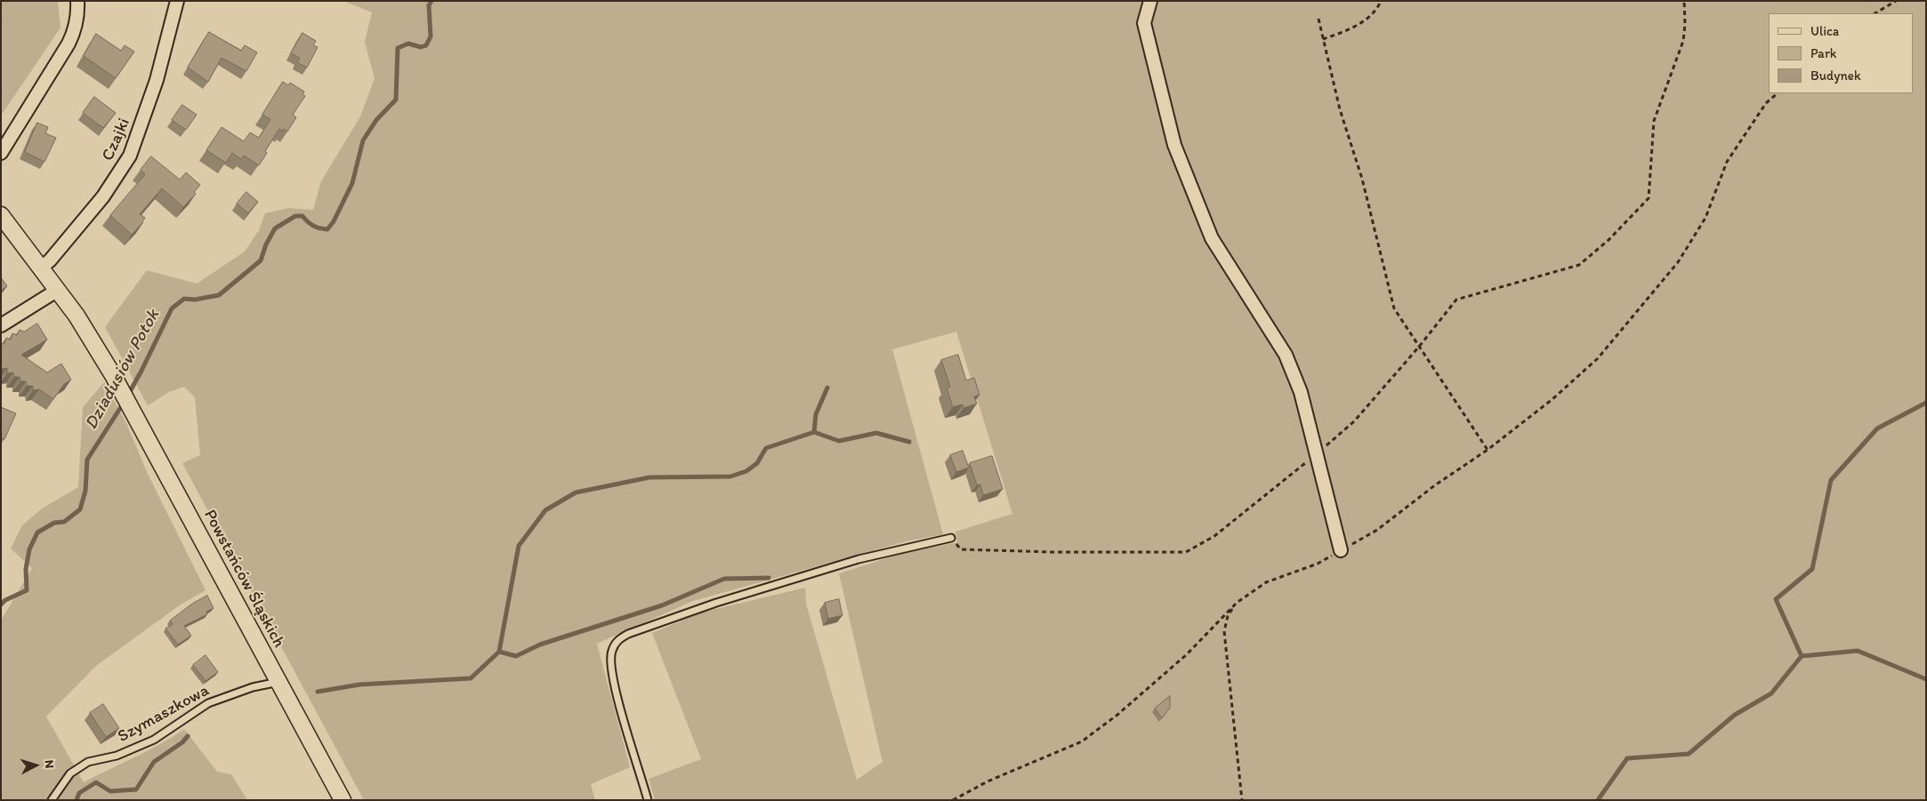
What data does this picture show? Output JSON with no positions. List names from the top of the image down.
{
  "streets": {
    "street": ["Czajki", "Powstańców Śląskich"],
    "lane": ["Szymaszkowa"]
  },
  "crossings": [
    ["Czajki", "Powstańców Śląskich"],
    ["Powstańców Śląskich", "Szymaszkowa"]
  ],
  "water": ["Dziadusiów Potok"],
  "legend": ["Ulica", "Park", "Budynek"],
  "north": "right"
}
